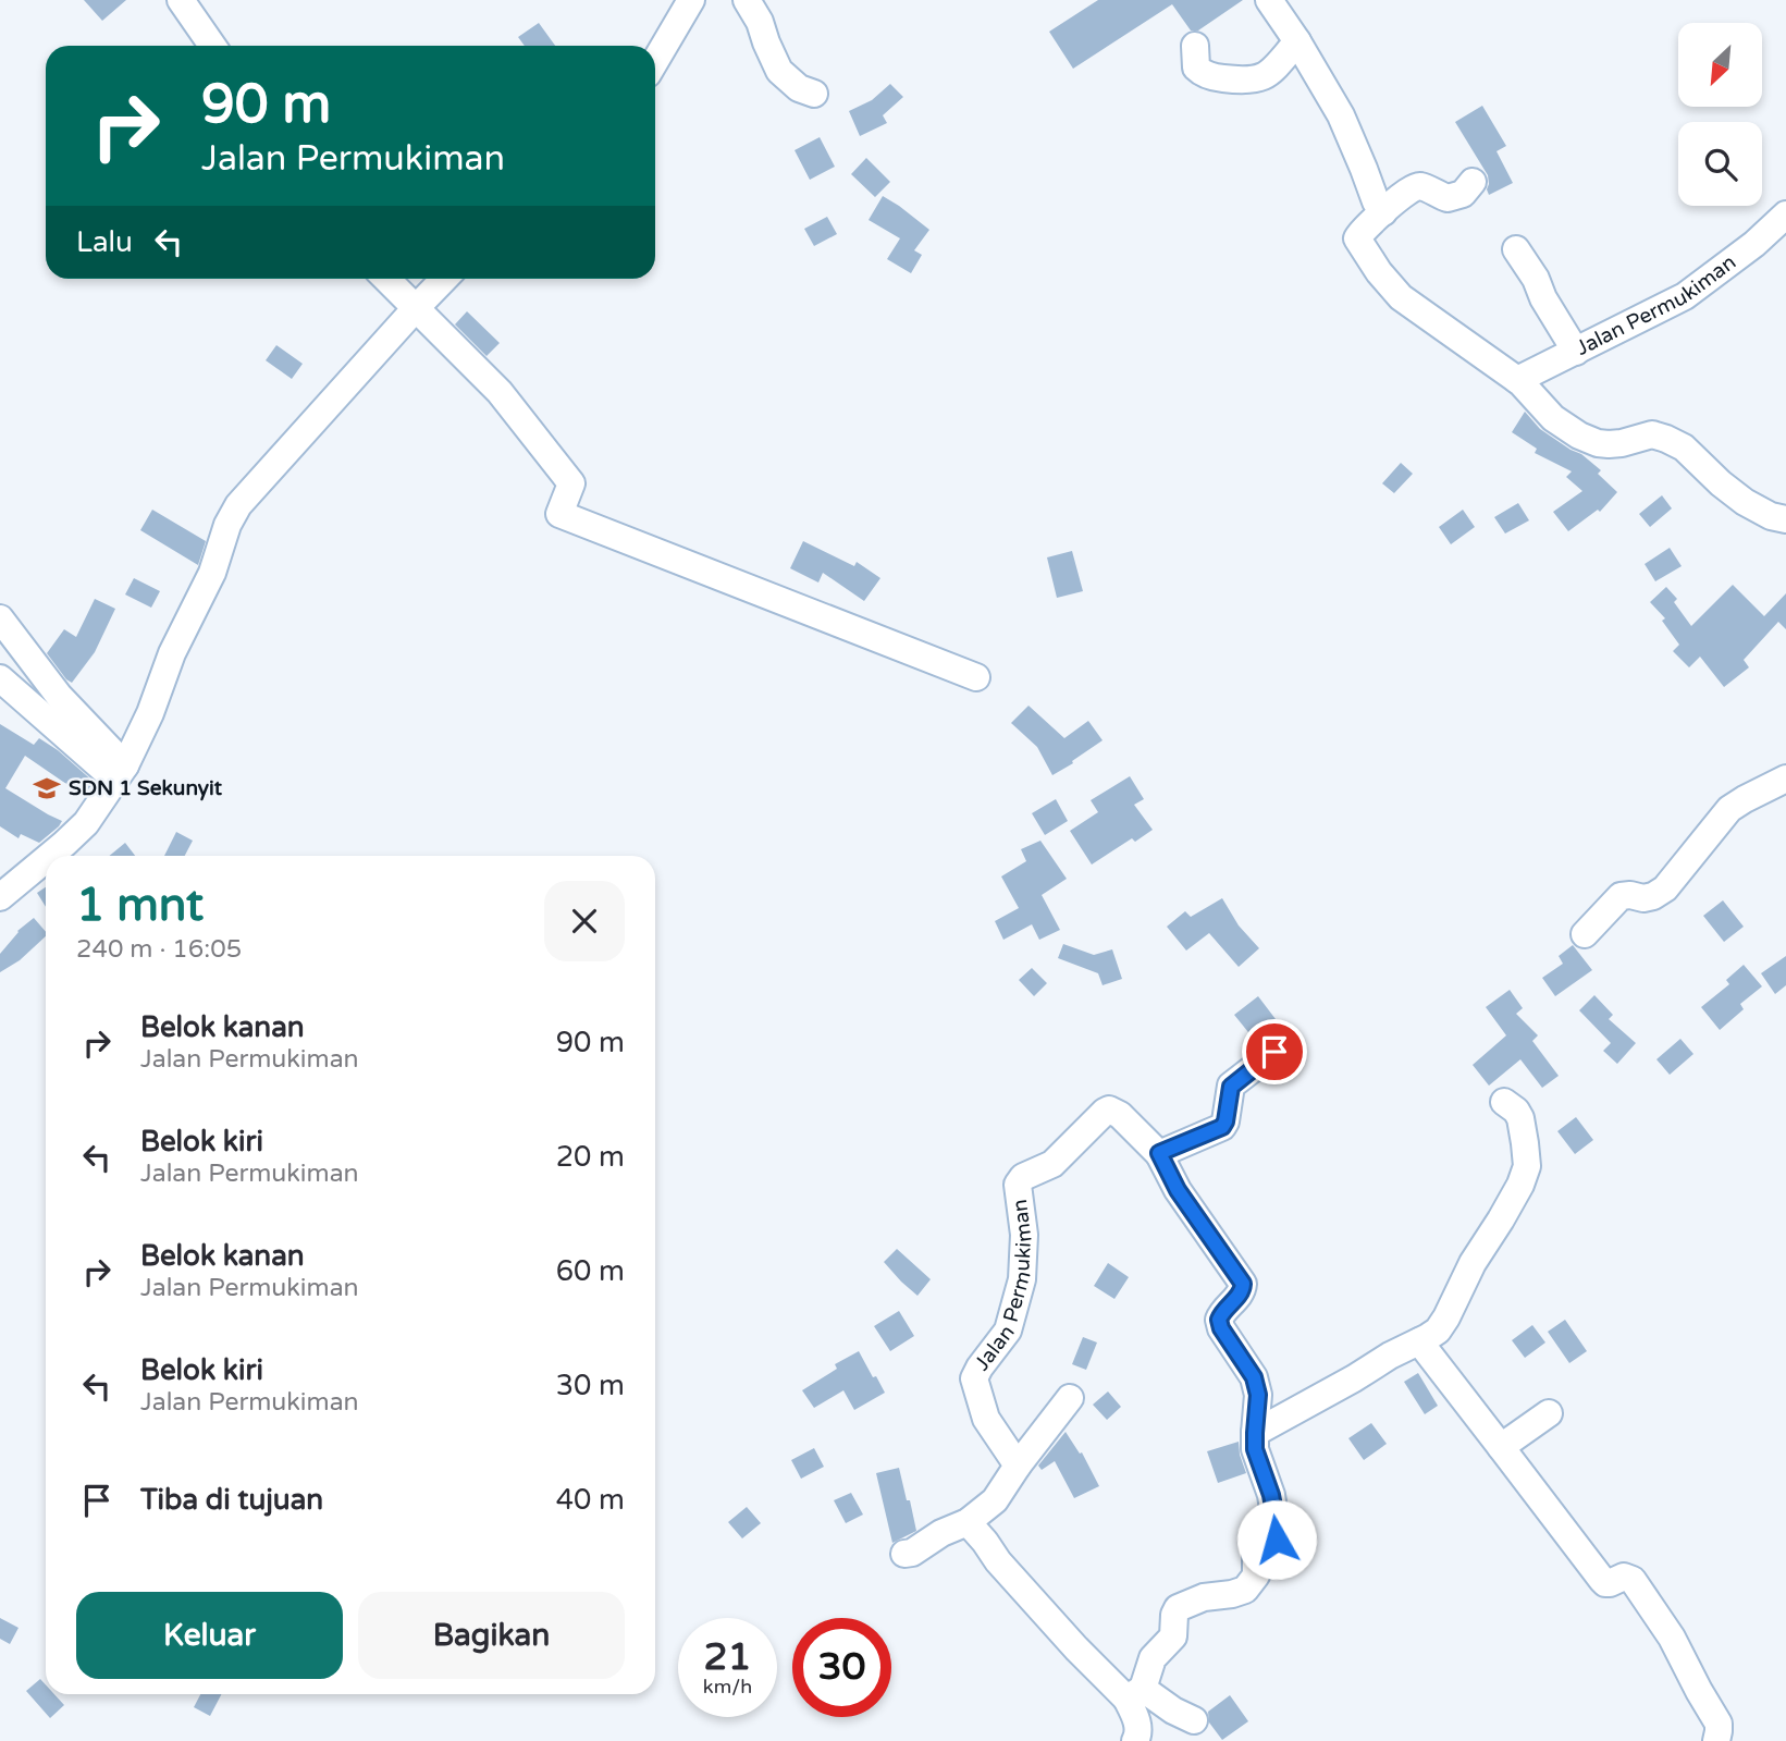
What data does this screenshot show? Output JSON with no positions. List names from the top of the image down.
{
  "streets": {
    "street": ["Jalan Permukiman"]
  },
  "places": {
    "school or university": ["SDN 1 Sekunyit"]
  },
  "north": "bottom left",
  "page": {
    "turn": ["90 m", "Jalan Permukiman"],
    "then": "Lalu",
    "heading": ["1 mnt", "240 m · 16:05"],
    "list": [
      {
        "name": "Belok kanan",
        "note": "Jalan Permukiman",
        "value": "90 m"
      },
      {
        "name": "Belok kiri",
        "note": "Jalan Permukiman",
        "value": "20 m"
      },
      {
        "name": "Belok kanan",
        "note": "Jalan Permukiman",
        "value": "60 m"
      },
      {
        "name": "Belok kiri",
        "note": "Jalan Permukiman",
        "value": "30 m"
      },
      {
        "name": "Tiba di tujuan",
        "value": "40 m"
      }
    ],
    "buttons": ["Keluar", "Bagikan"],
    "speed": "21 km/h",
    "limit": "30"
  }
}
